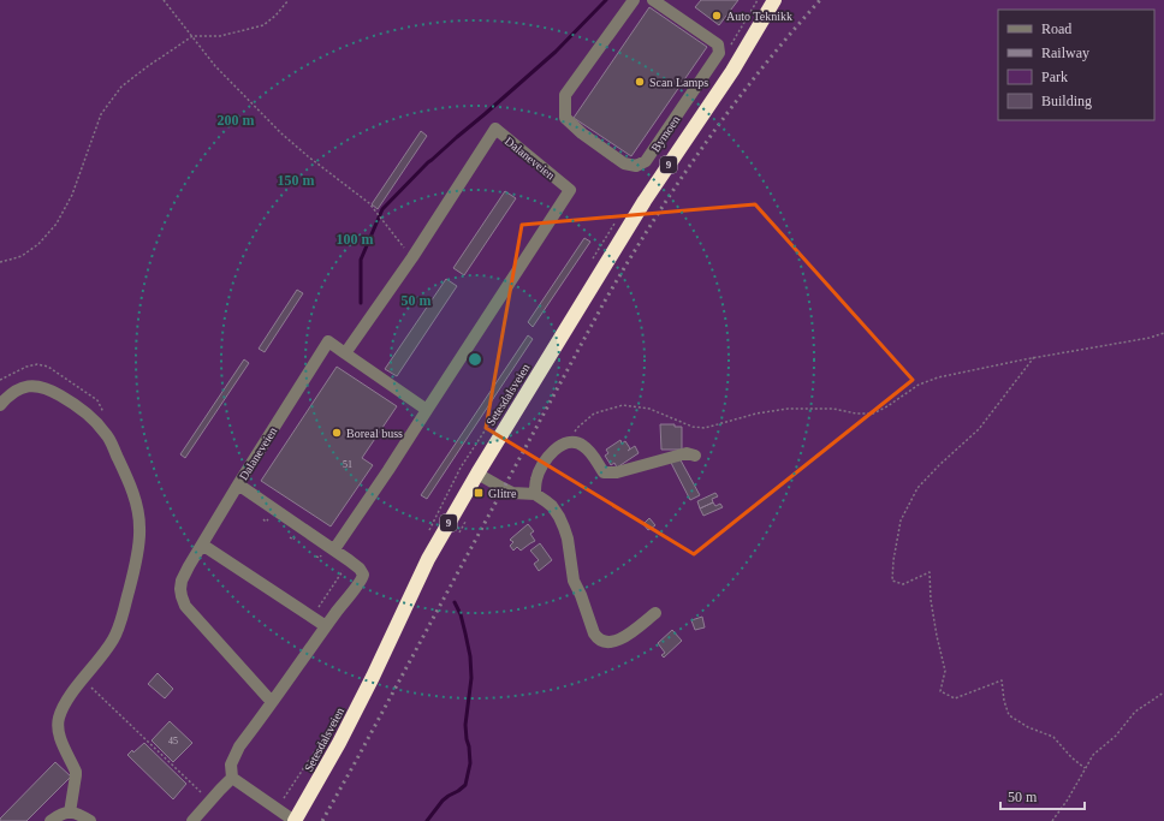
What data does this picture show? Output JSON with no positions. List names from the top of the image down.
{
  "streets": {
    "highway": ["9", "Setesdalsveien"],
    "lane": ["Bymoen", "Dalaneveien"]
  },
  "places": {
    "other": ["Auto Teknikk", "Scan Lamps", "Boreal buss"],
    "transit": ["Glitre"]
  },
  "house_numbers": ["51", "45"],
  "legend": [
    "Road",
    "Railway",
    "Park",
    "Building"
  ],
  "scale_bar": "50 m",
  "rings": [
    "200 m",
    "150 m",
    "100 m",
    "50 m"
  ]
}
